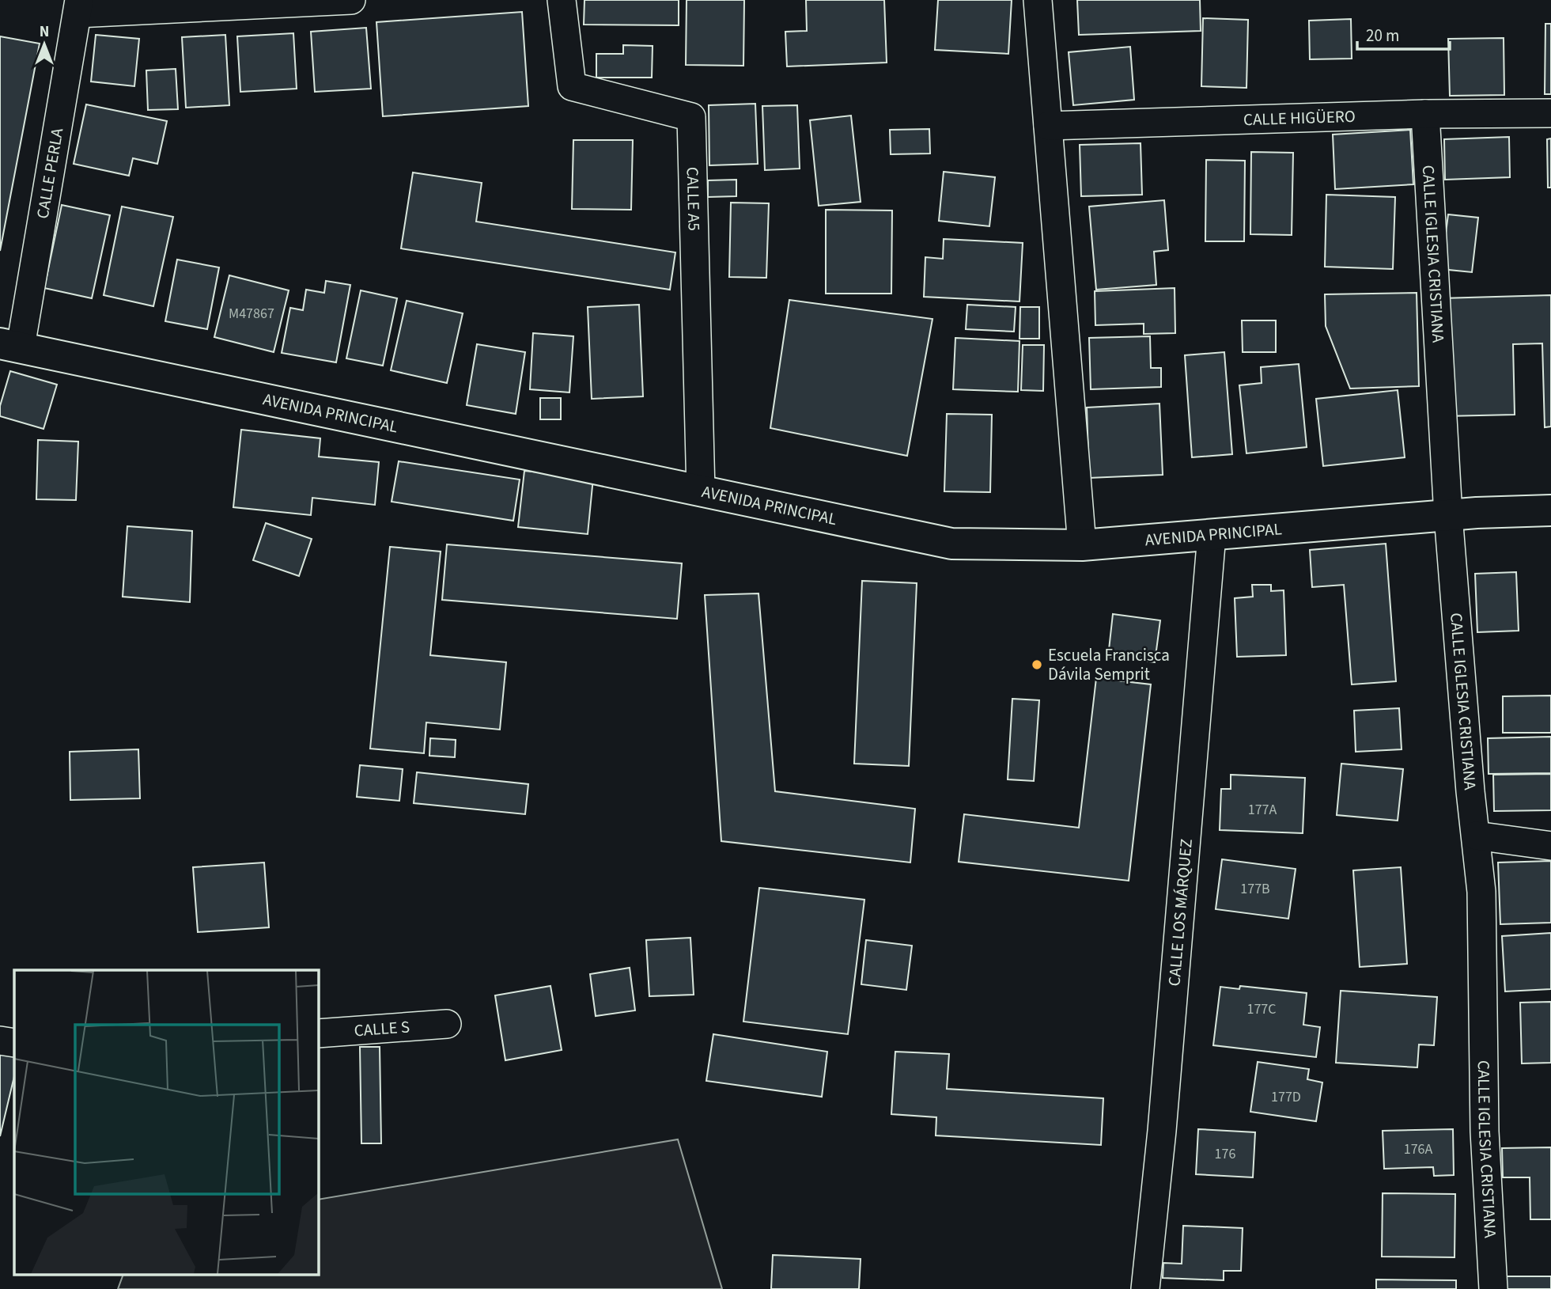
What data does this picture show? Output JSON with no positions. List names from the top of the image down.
{
  "streets": {
    "street": [
      "CALLE HIGÜERO",
      "CALLE PERLA",
      "CALLE A5",
      "CALLE IGLESIA CRISTIANA",
      "AVENIDA PRINCIPAL",
      "CALLE LOS MÁRQUEZ",
      "CALLE S"
    ]
  },
  "crossings": [
    ["CALLE HIGÜERO", "CALLE IGLESIA CRISTIANA"],
    ["CALLE PERLA", "AVENIDA PRINCIPAL"],
    ["CALLE A5", "AVENIDA PRINCIPAL"],
    ["CALLE IGLESIA CRISTIANA", "AVENIDA PRINCIPAL"],
    ["AVENIDA PRINCIPAL", "CALLE LOS MÁRQUEZ"]
  ],
  "places": ["Escuela Francisca Dávila Semprit"],
  "house_numbers": [
    "M47867",
    "177A",
    "177B",
    "177C",
    "177D",
    "176A",
    "176"
  ],
  "scale_bar": "20 m",
  "north": "top"
}
